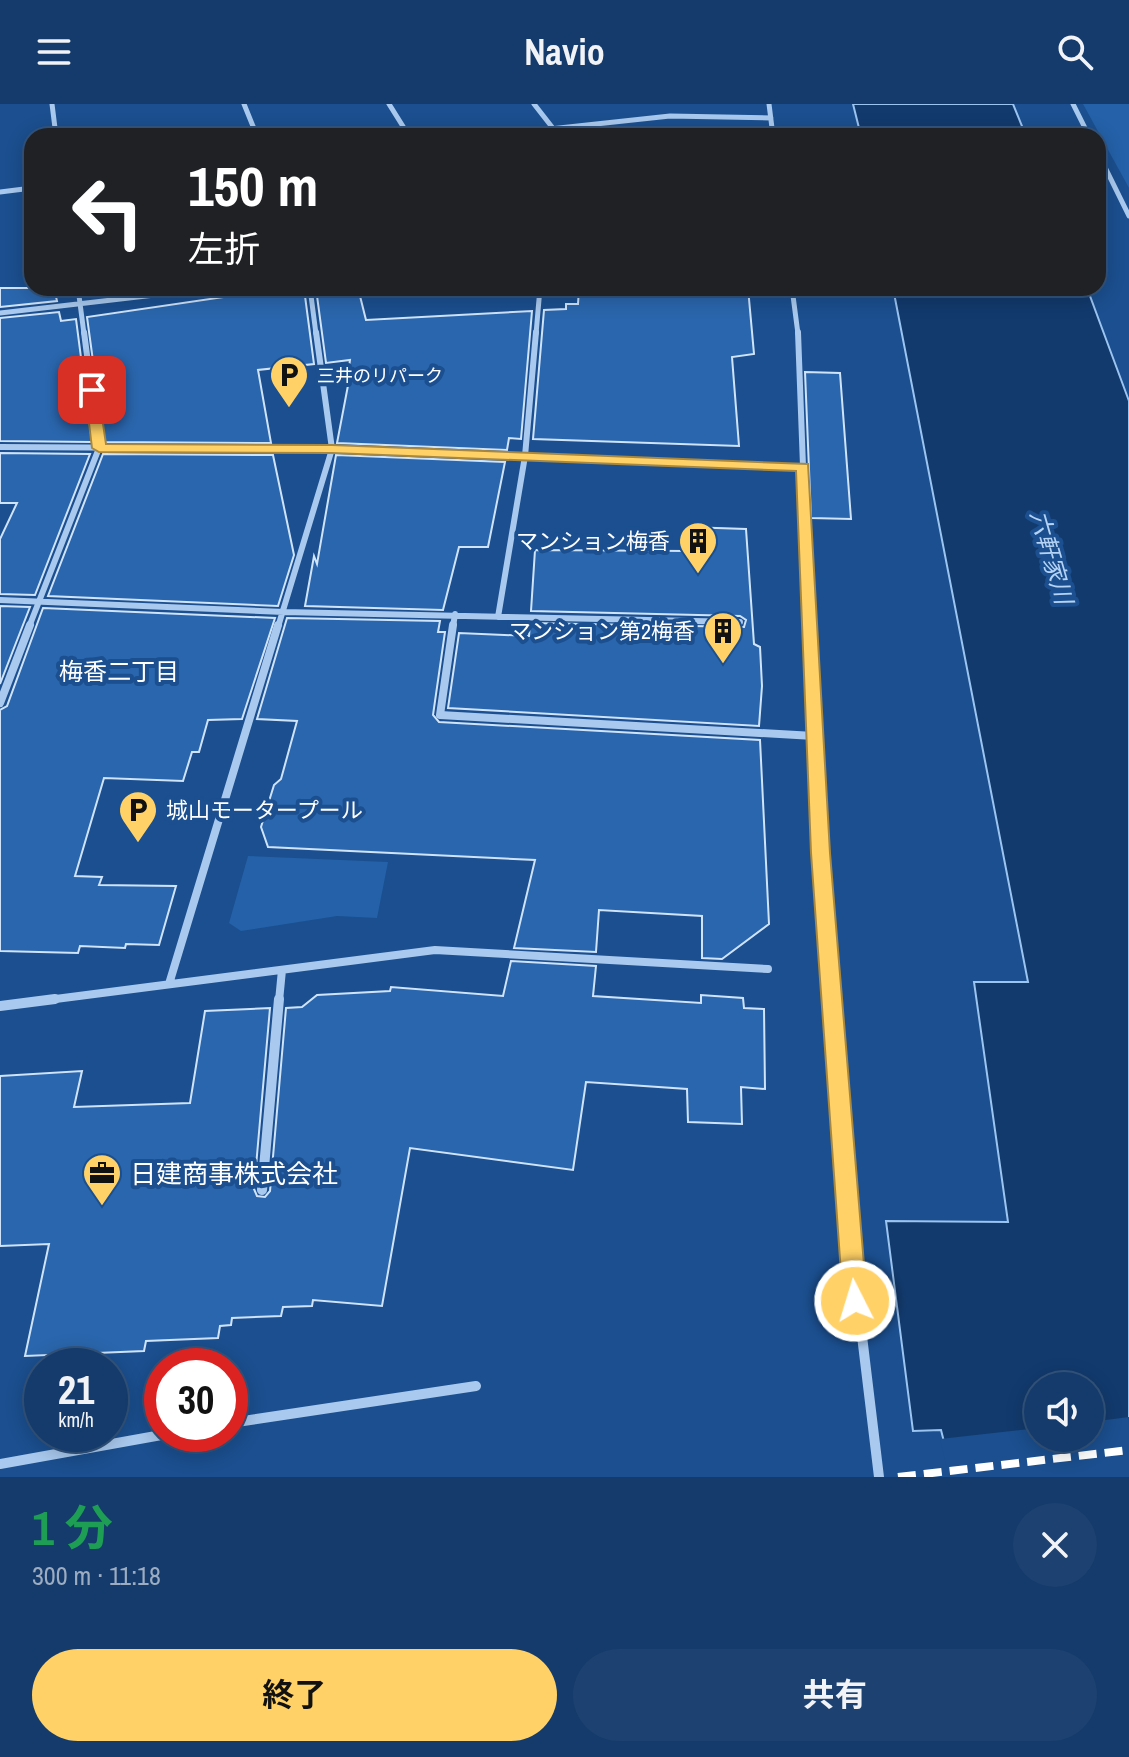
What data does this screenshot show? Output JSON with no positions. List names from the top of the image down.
{
  "districts": ["梅香二丁目"],
  "water": ["六軒家川"],
  "places": {
    "parking": ["三井のリパーク", "城山モータープール"],
    "building": ["マンション梅香", "マンション第2梅香"],
    "office": ["日建商事株式会社"]
  },
  "page": {
    "header": "Navio",
    "turn": ["150 m", "左折"],
    "speed": "21 km/h",
    "limit": "30",
    "heading": ["1 分", "300 m · 11:18"],
    "buttons": ["終了", "共有"]
  }
}
